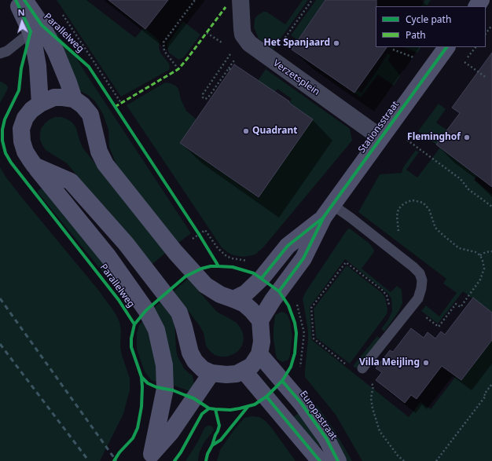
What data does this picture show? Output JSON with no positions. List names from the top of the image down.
{
  "streets": {
    "street": [
      "Parallelweg",
      "Verzetsplein",
      "Stationsstraat",
      "Europastraat"
    ]
  },
  "crossings": [
    ["Verzetsplein", "Stationsstraat"]
  ],
  "places": [
    "Het Spanjaard",
    "Quadrant",
    "Fleminghof",
    "Villa Meijling"
  ],
  "legend": ["Cycle path", "Path"],
  "north": "top"
}
